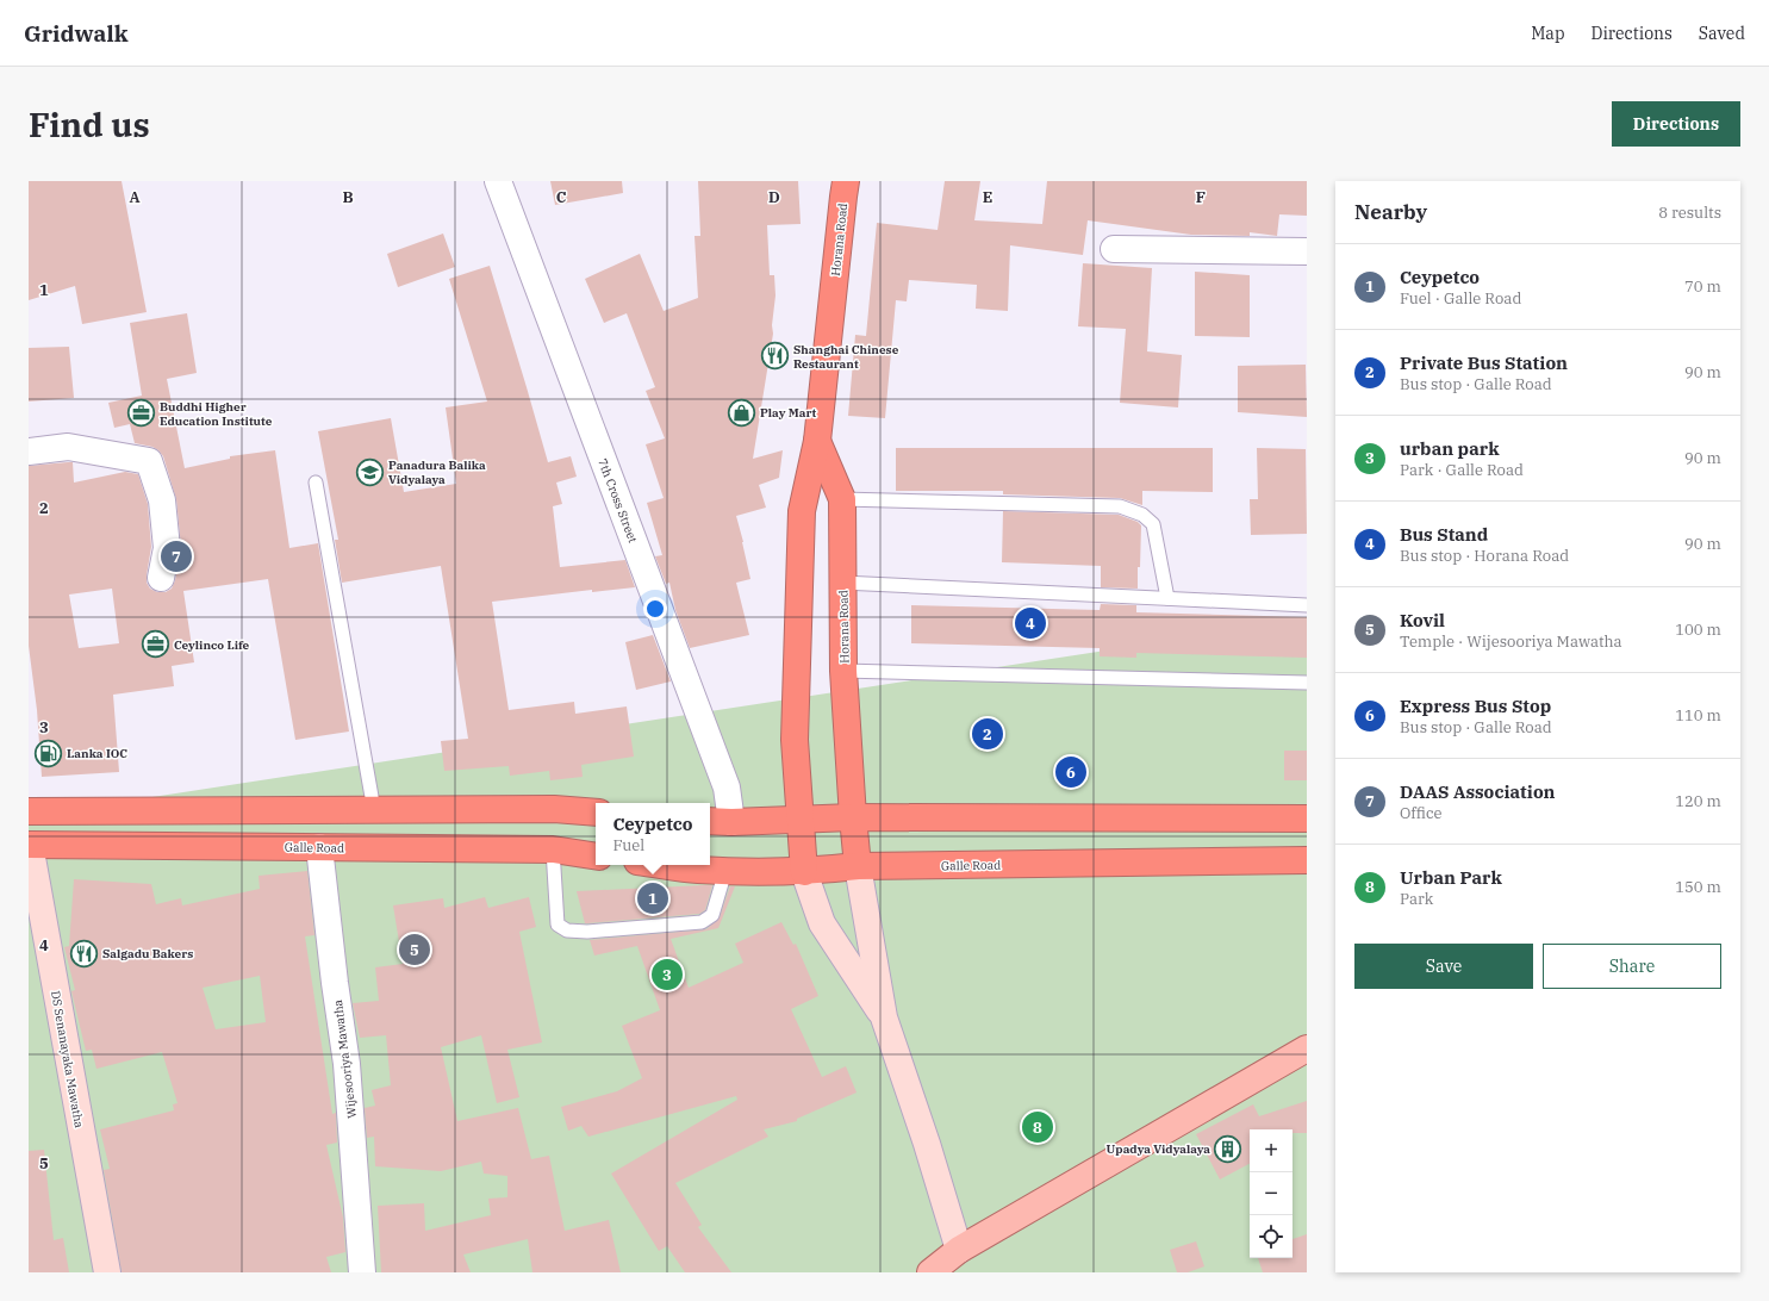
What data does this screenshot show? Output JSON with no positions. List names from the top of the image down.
{
  "streets": {
    "highway": ["Horana Road", "Galle Road"],
    "main road": ["DS Senanayaka Mawatha"],
    "street": ["7th Cross Street", "Wijesooriya Mawatha"]
  },
  "crossings": [
    ["Horana Road", "Galle Road"],
    ["Galle Road", "DS Senanayaka Mawatha"],
    ["Galle Road", "Wijesooriya Mawatha"]
  ],
  "places": {
    "restaurant": ["Shanghai Chinese Restaurant", "Salgadu Bakers"],
    "shop": ["Play Mart"],
    "office": ["Buddhi Higher Education Institute", "Ceylinco Life"],
    "school or university": ["Panadura Balika Vidyalaya"],
    "fuel station": ["Lanka IOC"],
    "building": ["Upadya Vidyalaya"]
  },
  "page": {
    "header": "Gridwalk",
    "nav": ["Map", "Directions", "Saved"],
    "buttons": [
      "Directions",
      ["Save", "Share"]
    ],
    "title": "Find us",
    "heading": ["Nearby", "8 results"],
    "list": [
      {
        "mark": "1",
        "name": "Ceypetco",
        "note": "Fuel · Galle Road",
        "value": "70 m"
      },
      {
        "mark": "2",
        "name": "Private Bus Station",
        "note": "Bus stop · Galle Road",
        "value": "90 m"
      },
      {
        "mark": "3",
        "name": "urban park",
        "note": "Park · Galle Road",
        "value": "90 m"
      },
      {
        "mark": "4",
        "name": "Bus Stand",
        "note": "Bus stop · Horana Road",
        "value": "90 m"
      },
      {
        "mark": "5",
        "name": "Kovil",
        "note": "Temple · Wijesooriya Mawatha",
        "value": "100 m"
      },
      {
        "mark": "6",
        "name": "Express Bus Stop",
        "note": "Bus stop · Galle Road",
        "value": "110 m"
      },
      {
        "mark": "7",
        "name": "DAAS Association",
        "note": "Office",
        "value": "120 m"
      },
      {
        "mark": "8",
        "name": "Urban Park",
        "note": "Park",
        "value": "150 m"
      }
    ],
    "pins": [
      "7",
      "4",
      "2",
      "6",
      "1",
      "5",
      "3",
      "8"
    ],
    "popup": ["Ceypetco", "Fuel"],
    "map_buttons": ["+", "−"]
  },
  "grid": {
    "columns": [
      "A",
      "B",
      "C",
      "D",
      "E",
      "F"
    ],
    "rows": [
      "1",
      "2",
      "3",
      "4",
      "5"
    ]
  }
}
